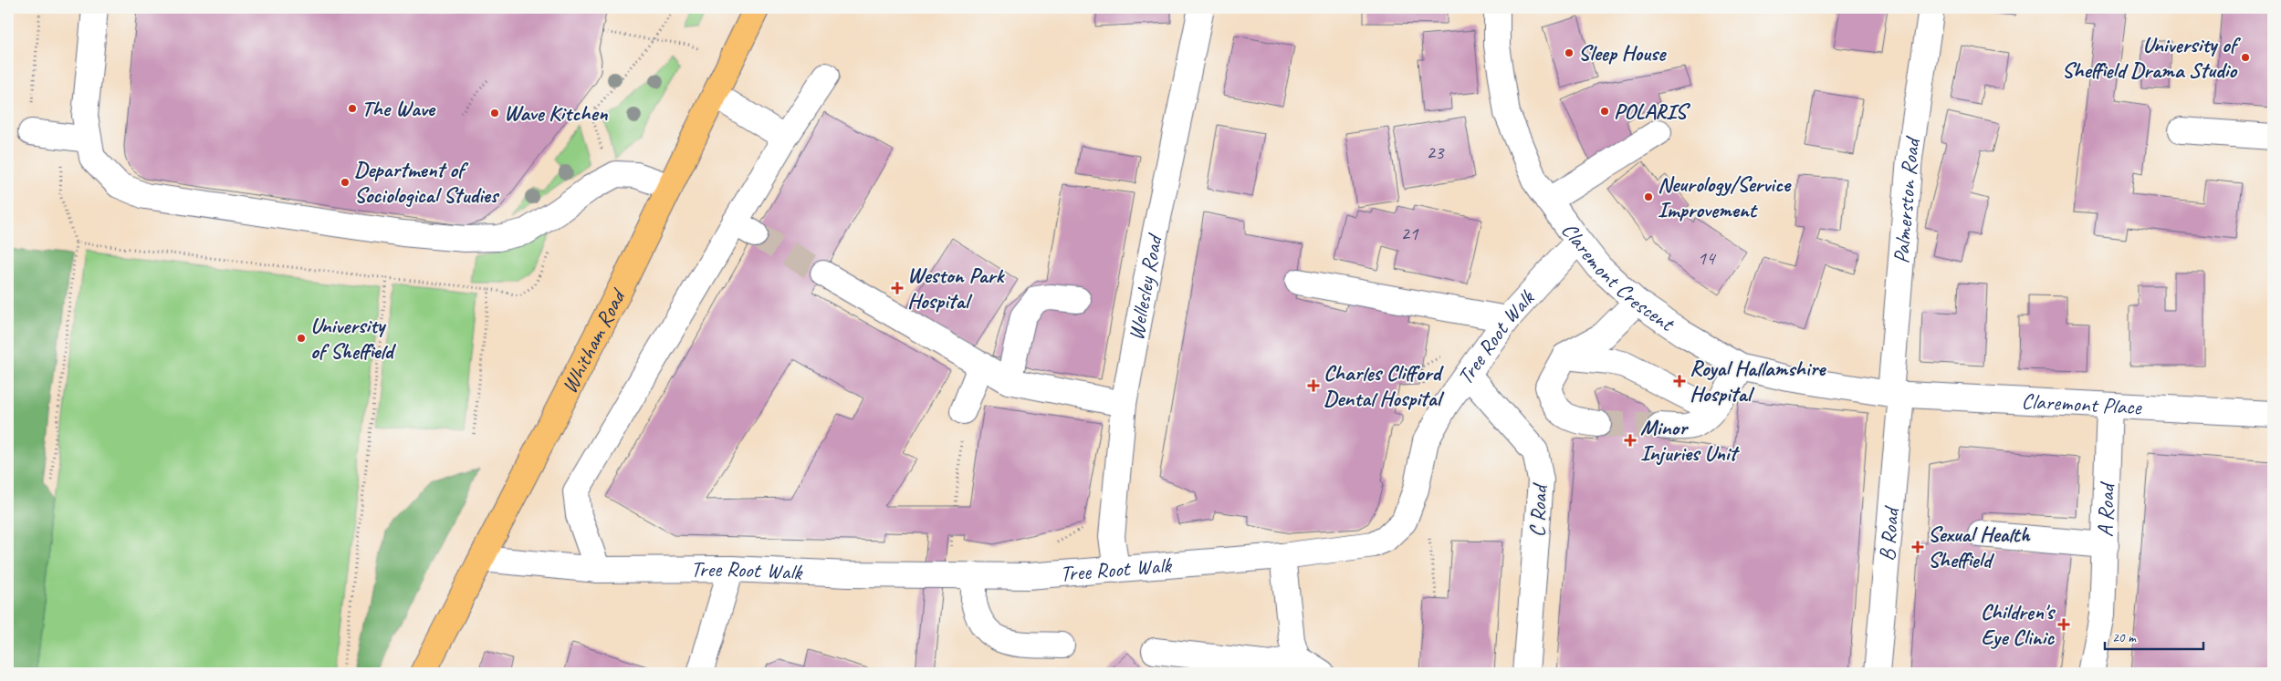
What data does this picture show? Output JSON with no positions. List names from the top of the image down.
{
  "streets": {
    "main road": ["Whitham Road"],
    "street": [
      "Palmerston Road",
      "Claremont Crescent",
      "Wellesley Road",
      "Tree Root Walk",
      "Claremont Place",
      "A Road",
      "C Road",
      "B Road"
    ]
  },
  "crossings": [
    ["Palmerston Road", "Claremont Crescent"],
    ["Palmerston Road", "Claremont Place"],
    ["Palmerston Road", "B Road"],
    ["Claremont Crescent", "Tree Root Walk"],
    ["Claremont Crescent", "Claremont Place"],
    ["Claremont Crescent", "B Road"],
    ["Wellesley Road", "Tree Root Walk"],
    ["Tree Root Walk", "Whitham Road"],
    ["Tree Root Walk", "C Road"],
    ["Claremont Place", "A Road"],
    ["Claremont Place", "B Road"]
  ],
  "places": {
    "other": [
      "Sleep House",
      "University of Sheffield Drama Studio",
      "The Wave",
      "POLARIS",
      "Wave Kitchen",
      "Department of Sociological Studies",
      "Neurology/Service Improvement",
      "University of Sheffield"
    ],
    "health": [
      "Weston Park Hospital",
      "Royal Hallamshire Hospital",
      "Charles Clifford Dental Hospital",
      "Minor Injuries Unit",
      "Sexual Health Sheffield",
      "Children's Eye Clinic"
    ]
  },
  "house_numbers": ["23", "21", "14"],
  "scale_bar": "20 m"
}
